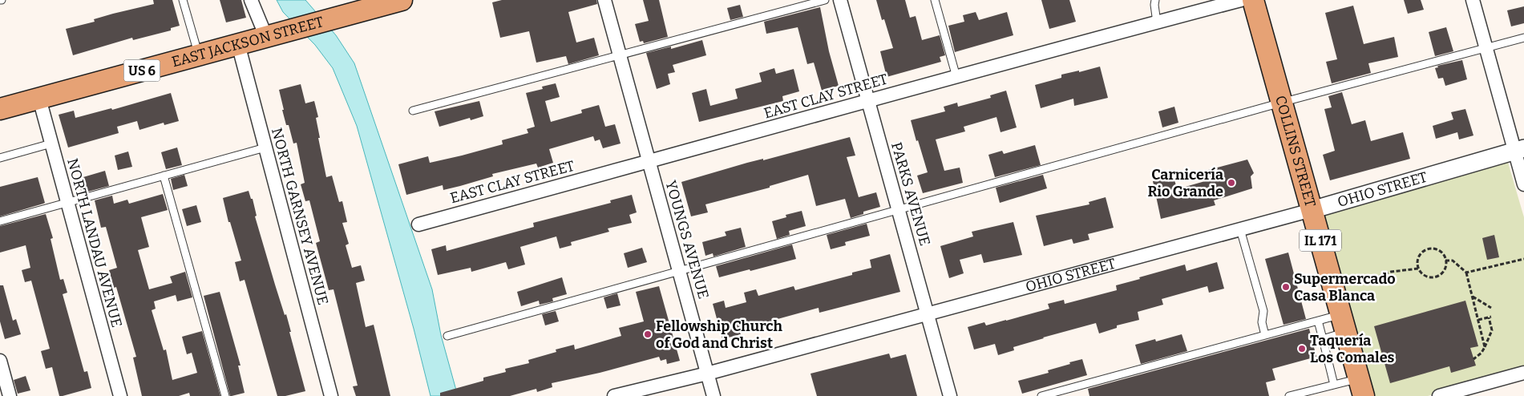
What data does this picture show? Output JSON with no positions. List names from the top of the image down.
{
  "streets": {
    "main road": [
      "EAST JACKSON STREET",
      "US 6",
      "COLLINS STREET",
      "IL 171"
    ],
    "street": [
      "EAST CLAY STREET",
      "OHIO STREET",
      "PARKS AVENUE",
      "NORTH GARNSEY AVENUE",
      "YOUNGS AVENUE",
      "NORTH LANDAU AVENUE"
    ]
  },
  "crossings": [
    ["EAST JACKSON STREET", "NORTH GARNSEY AVENUE"],
    ["EAST JACKSON STREET", "NORTH LANDAU AVENUE"],
    ["EAST CLAY STREET", "PARKS AVENUE"],
    ["EAST CLAY STREET", "YOUNGS AVENUE"],
    ["COLLINS STREET", "OHIO STREET"],
    ["OHIO STREET", "PARKS AVENUE"],
    ["OHIO STREET", "YOUNGS AVENUE"]
  ],
  "places": [
    "Carnicería Rio Grande",
    "Supermercado Casa Blanca",
    "Fellowship Church of God and Christ",
    "Taquería Los Comales"
  ]
}
